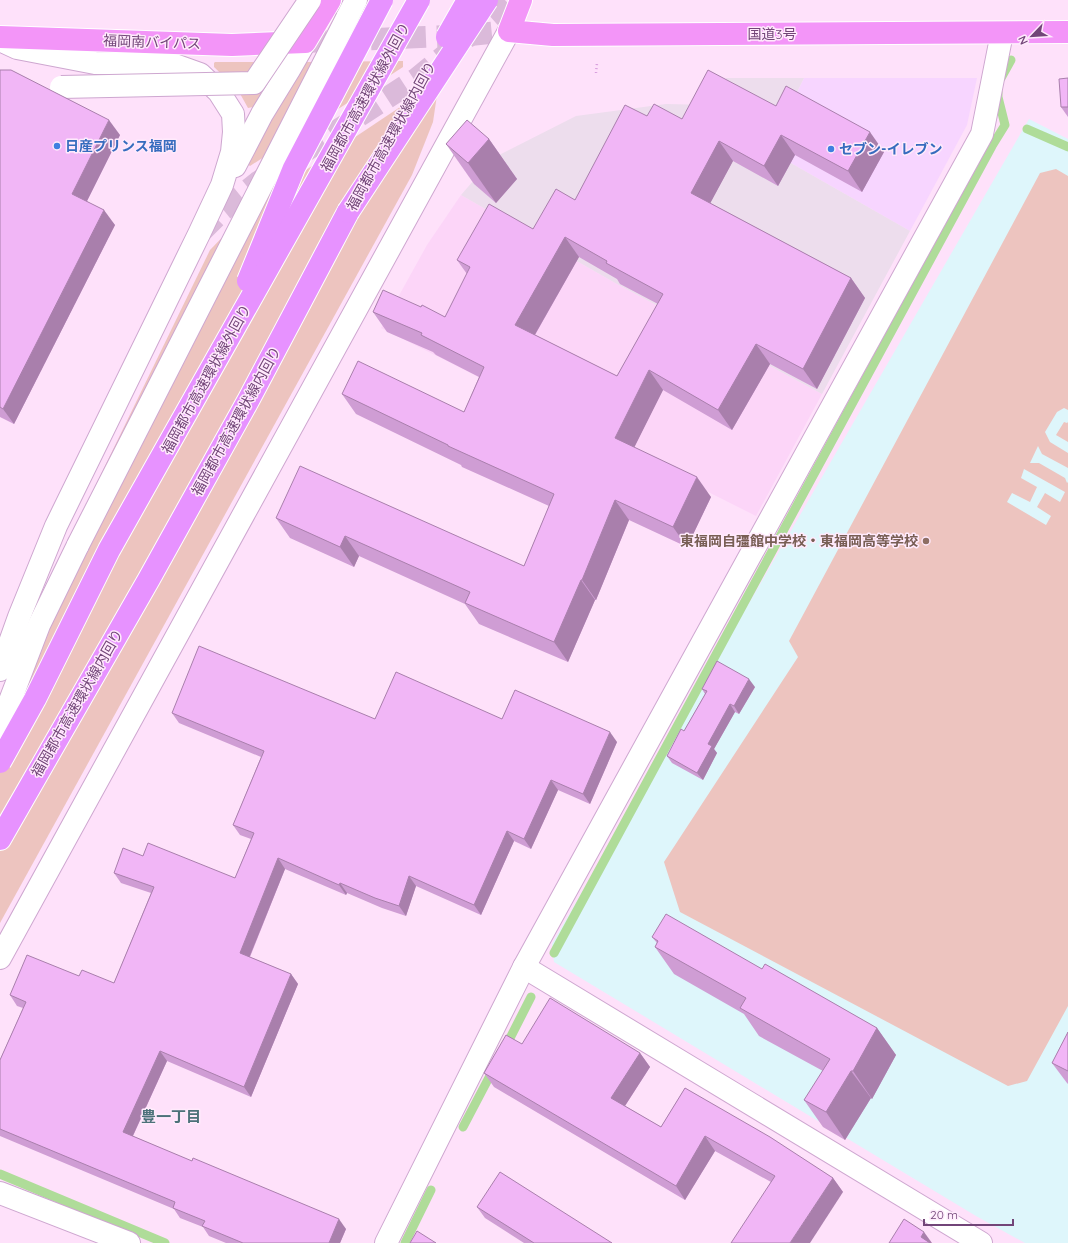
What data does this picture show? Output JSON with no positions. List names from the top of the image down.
{
  "streets": {
    "highway": [
      "国道3号",
      "福岡南バイパス",
      "福岡都市高速環状線外回り",
      "福岡都市高速環状線内回り"
    ]
  },
  "districts": ["豊一丁目"],
  "places": ["日産プリンス福岡", "セブン-イレブン", "東福岡自彊館中学校・東福岡高等学校"],
  "scale_bar": "20 m",
  "north": "bottom left"
}
